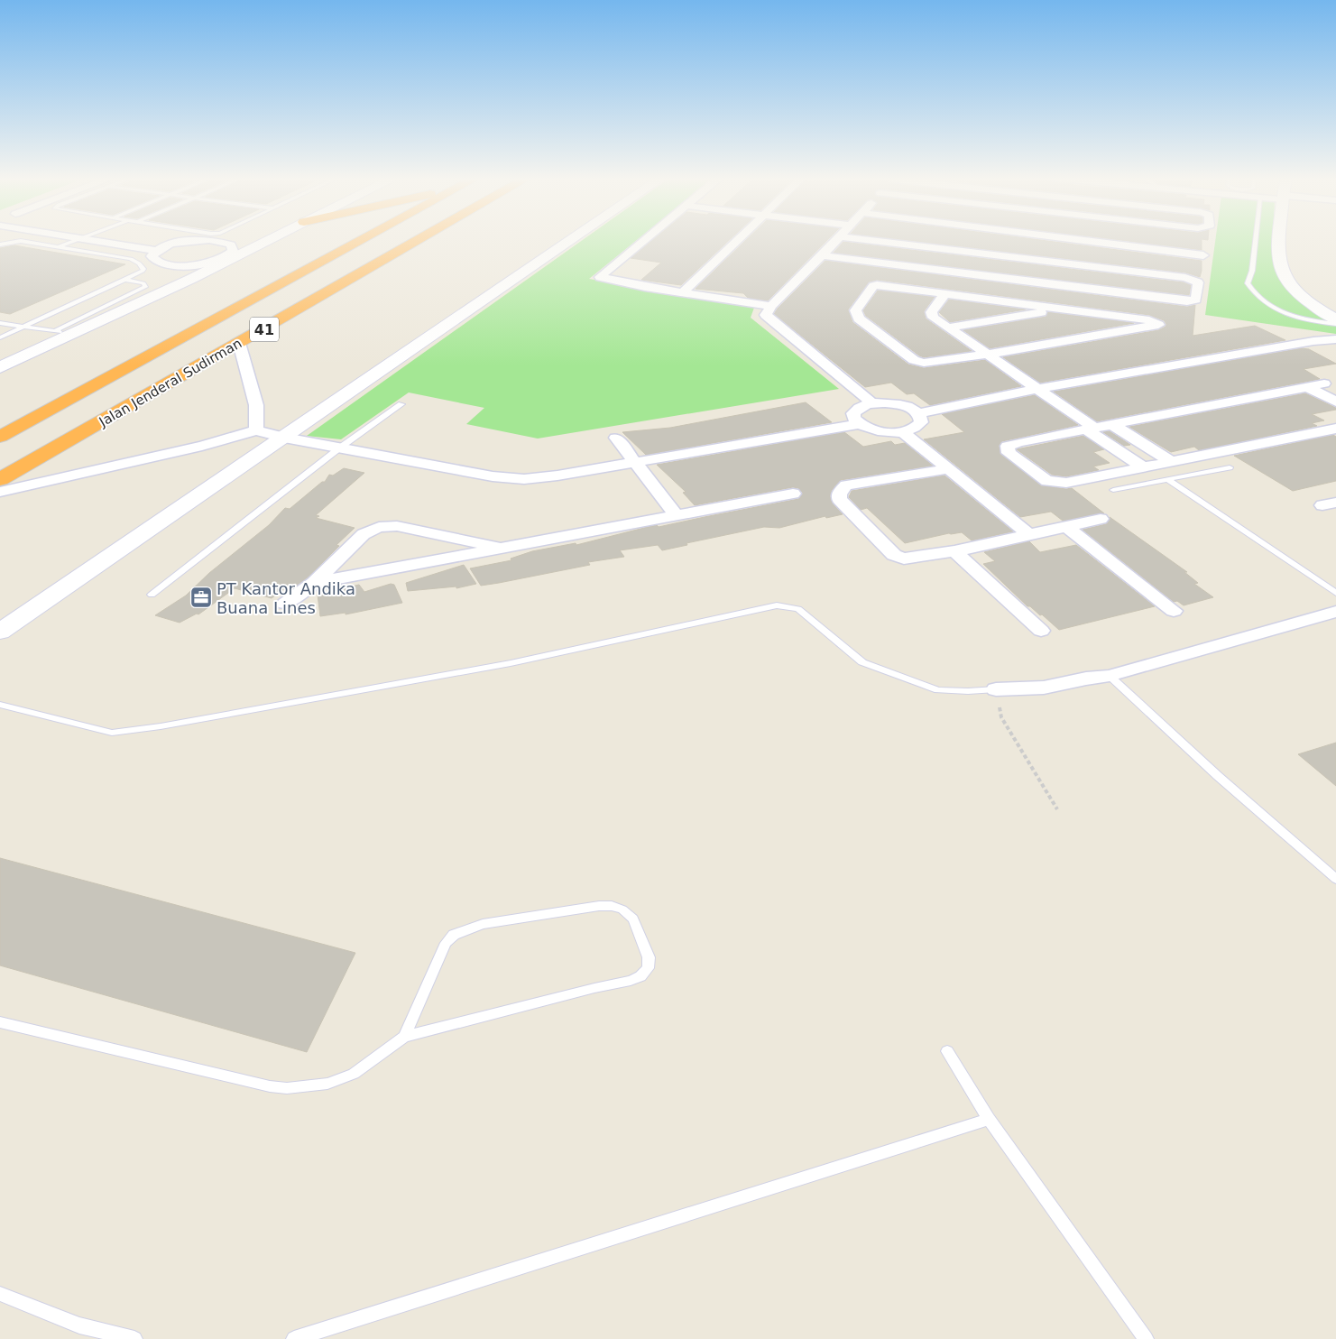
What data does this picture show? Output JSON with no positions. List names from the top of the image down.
{
  "streets": {
    "highway": ["41", "Jalan Jenderal Sudirman"]
  },
  "places": {
    "office": ["PT Kantor Andika Buana Lines"]
  }
}
